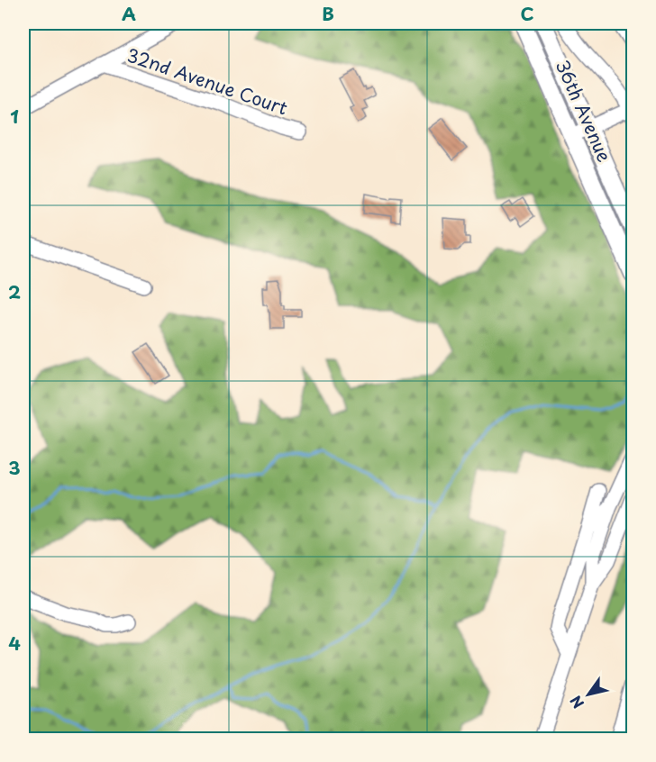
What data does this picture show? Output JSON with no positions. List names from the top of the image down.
{
  "streets": {
    "main road": ["36th Avenue"],
    "street": ["32nd Avenue Court"]
  },
  "north": "bottom left",
  "grid": {
    "columns": ["A", "B", "C"],
    "rows": [
      "1",
      "2",
      "3",
      "4"
    ]
  }
}
